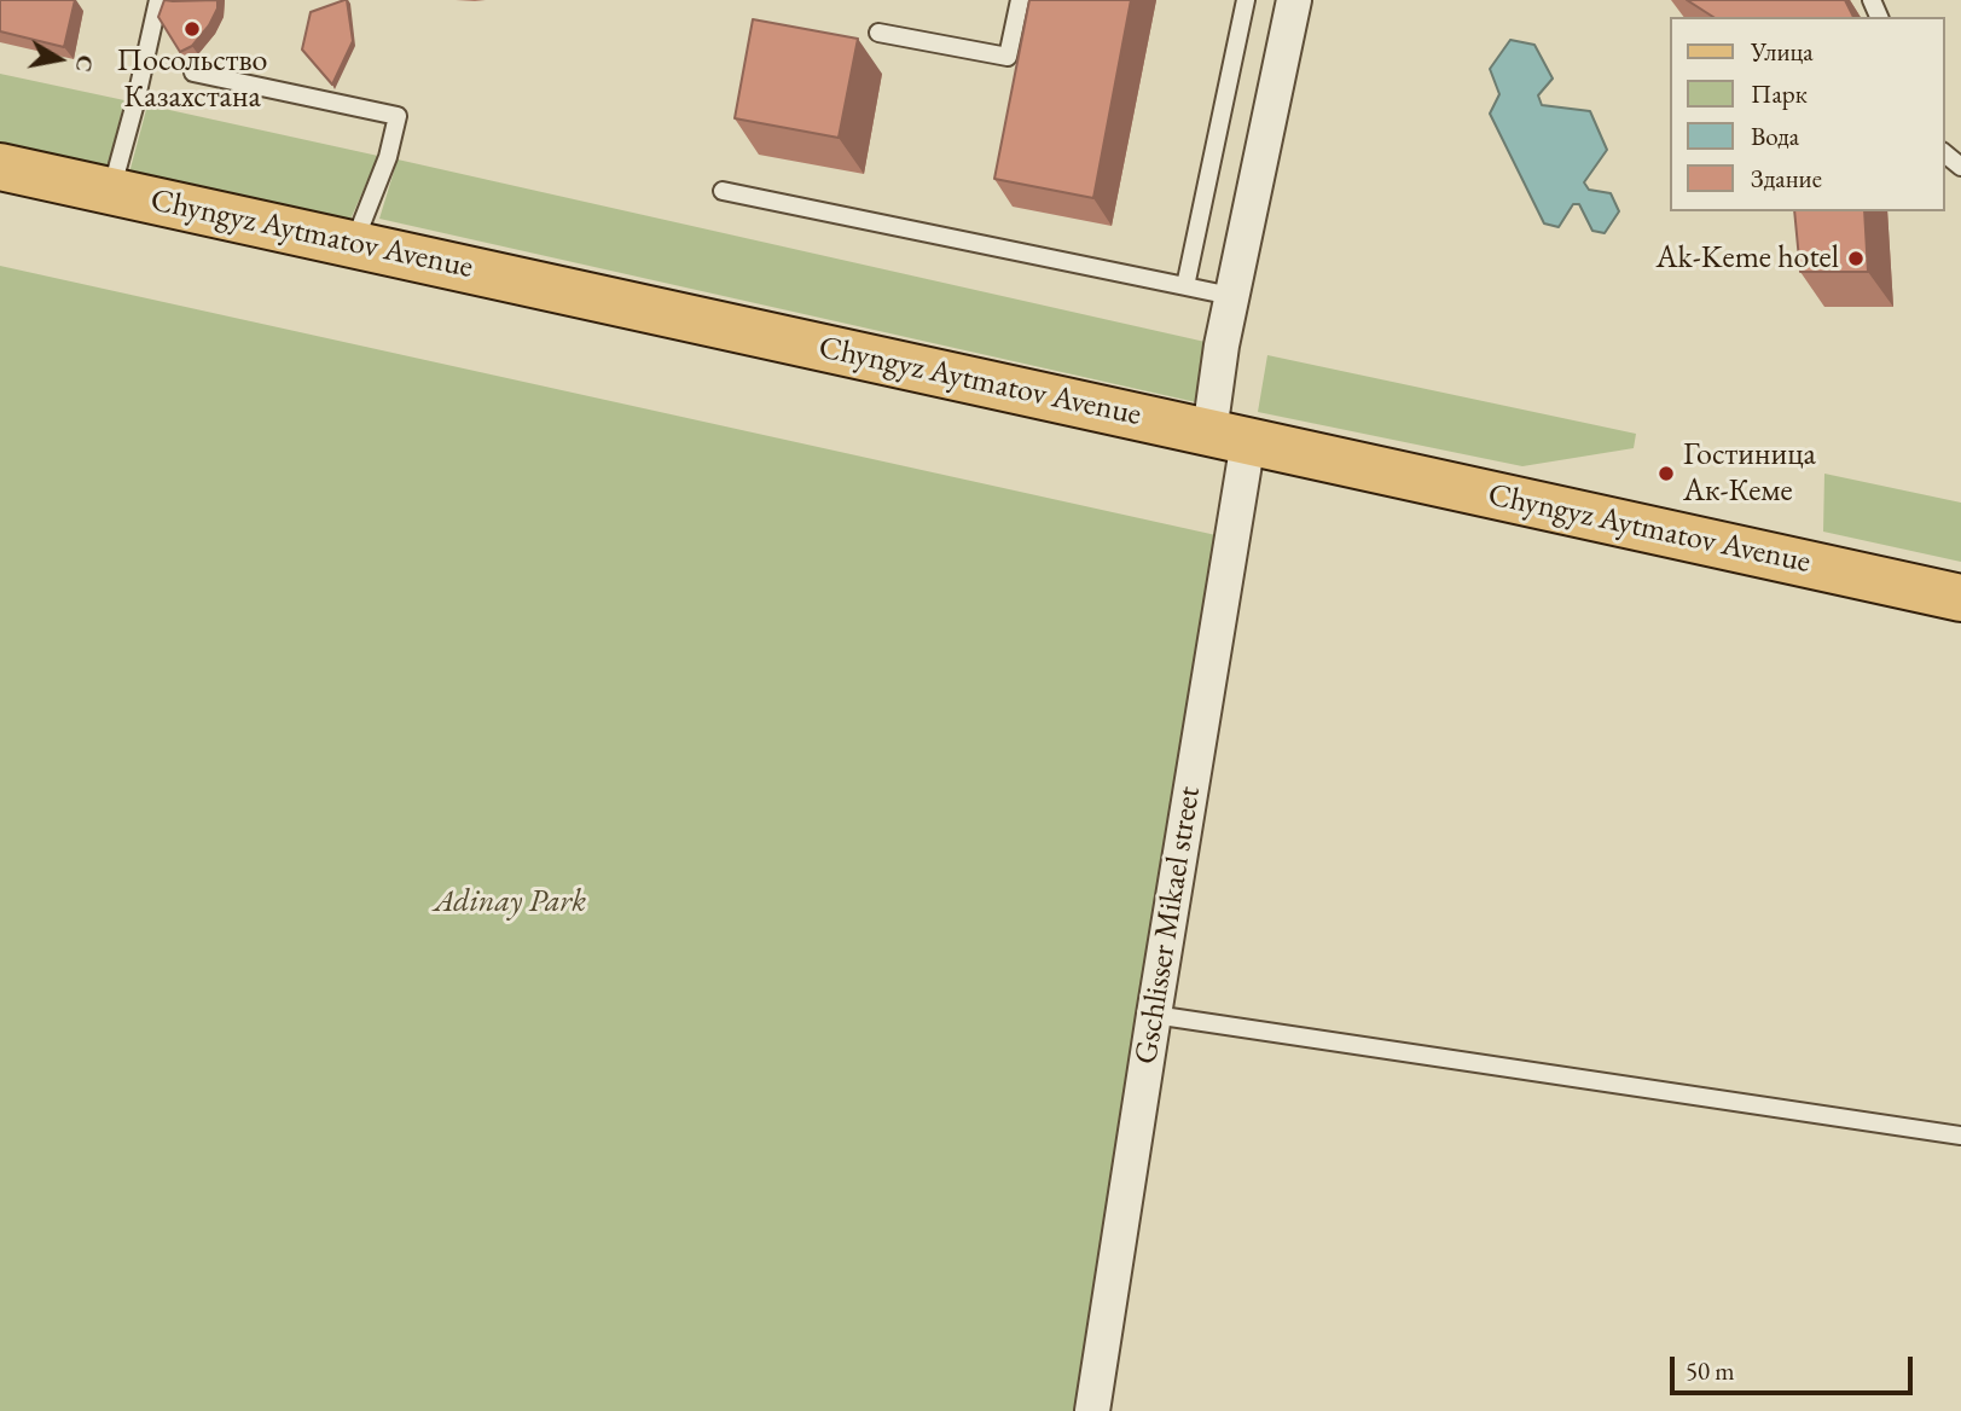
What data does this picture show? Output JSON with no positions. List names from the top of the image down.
{
  "streets": {
    "main road": ["Chyngyz Aytmatov Avenue"],
    "street": ["Gschlisser Mikael street"]
  },
  "crossings": [
    ["Chyngyz Aytmatov Avenue", "Gschlisser Mikael street"]
  ],
  "parks": ["Adinay Park"],
  "places": ["Посольство Казахстана", "Ak-Keme hotel", "Гостиница Ак-Кеме"],
  "legend": [
    "Улица",
    "Парк",
    "Вода",
    "Здание"
  ],
  "scale_bar": "50 m",
  "north": "right"
}
